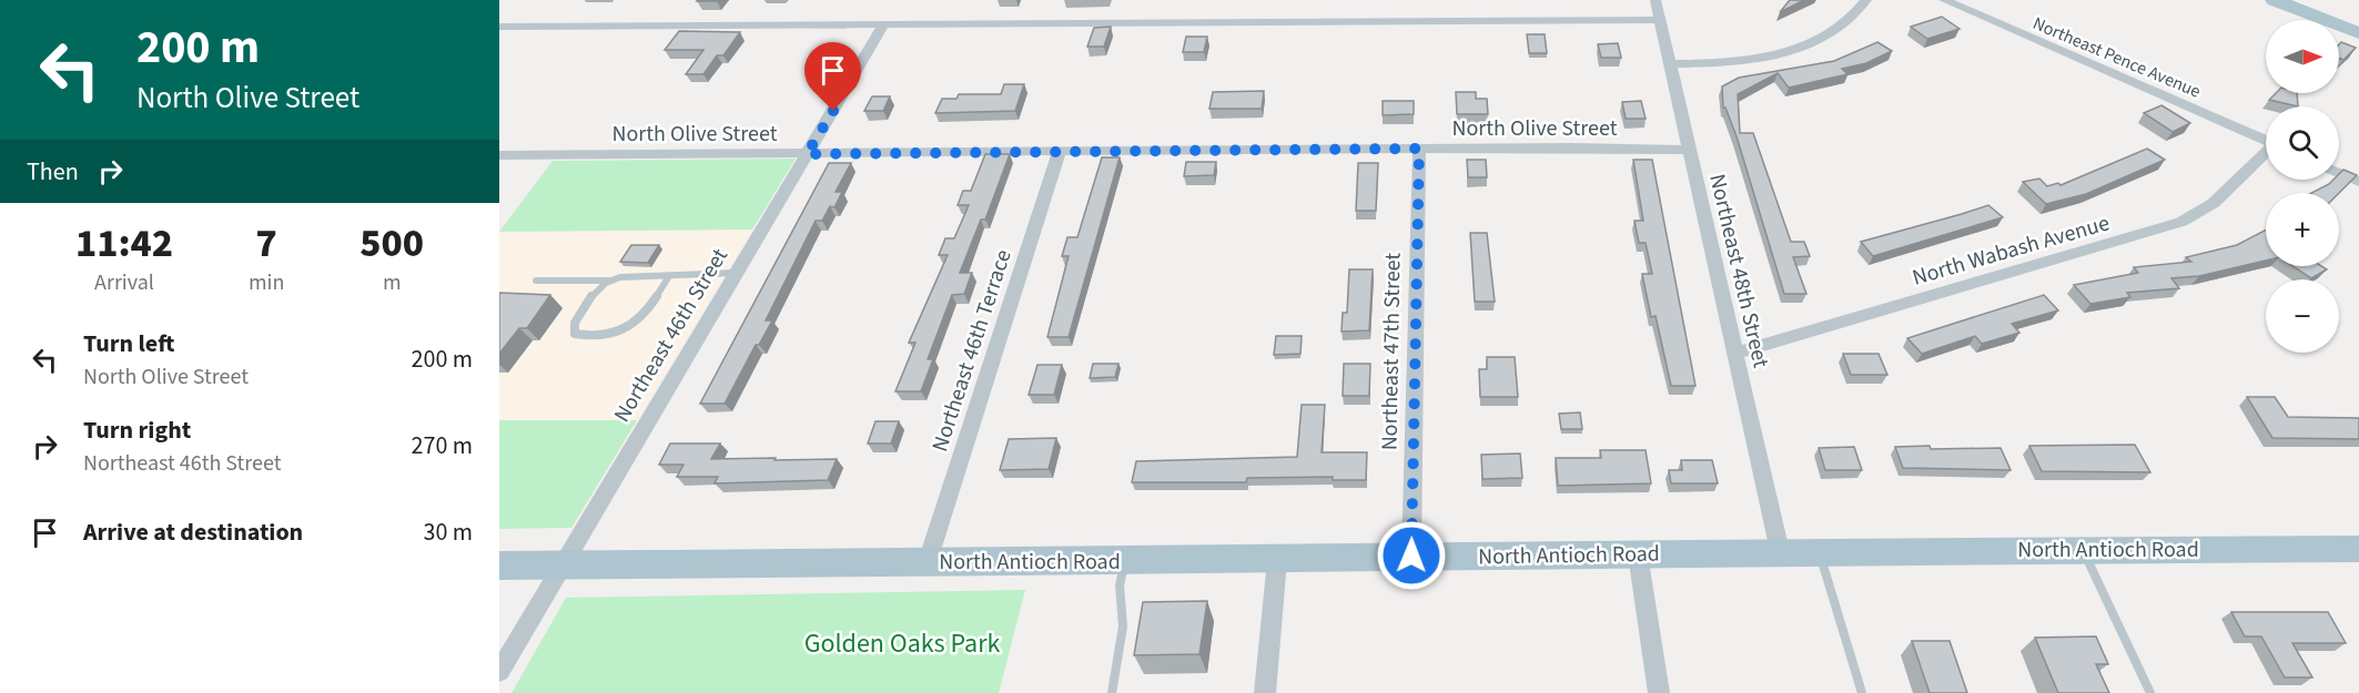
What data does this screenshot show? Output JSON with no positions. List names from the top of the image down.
{
  "streets": {
    "main road": ["North Antioch Road"],
    "street": [
      "Northeast Pence Avenue",
      "North Olive Street",
      "North Wabash Avenue",
      "Northeast 48th Street",
      "Northeast 46th Street",
      "Northeast 46th Terrace",
      "Northeast 47th Street"
    ]
  },
  "crossings": [
    ["North Olive Street", "Northeast 48th Street"],
    ["North Olive Street", "Northeast 46th Street"],
    ["North Olive Street", "Northeast 46th Terrace"],
    ["North Olive Street", "Northeast 47th Street"],
    ["North Wabash Avenue", "Northeast 48th Street"],
    ["Northeast 48th Street", "North Antioch Road"],
    ["Northeast 46th Street", "North Antioch Road"],
    ["Northeast 46th Terrace", "North Antioch Road"],
    ["Northeast 47th Street", "North Antioch Road"]
  ],
  "parks": ["Golden Oaks Park"],
  "north": "right",
  "page": {
    "turn": ["200 m", "North Olive Street"],
    "map_buttons": ["+", "−"],
    "then": "Then",
    "eta": [
      "11:42",
      "Arrival",
      "7",
      "min",
      "500",
      "m"
    ],
    "list": [
      {
        "name": "Turn left",
        "note": "North Olive Street",
        "value": "200 m"
      },
      {
        "name": "Turn right",
        "note": "Northeast 46th Street",
        "value": "270 m"
      },
      {
        "name": "Arrive at destination",
        "value": "30 m"
      }
    ]
  }
}
